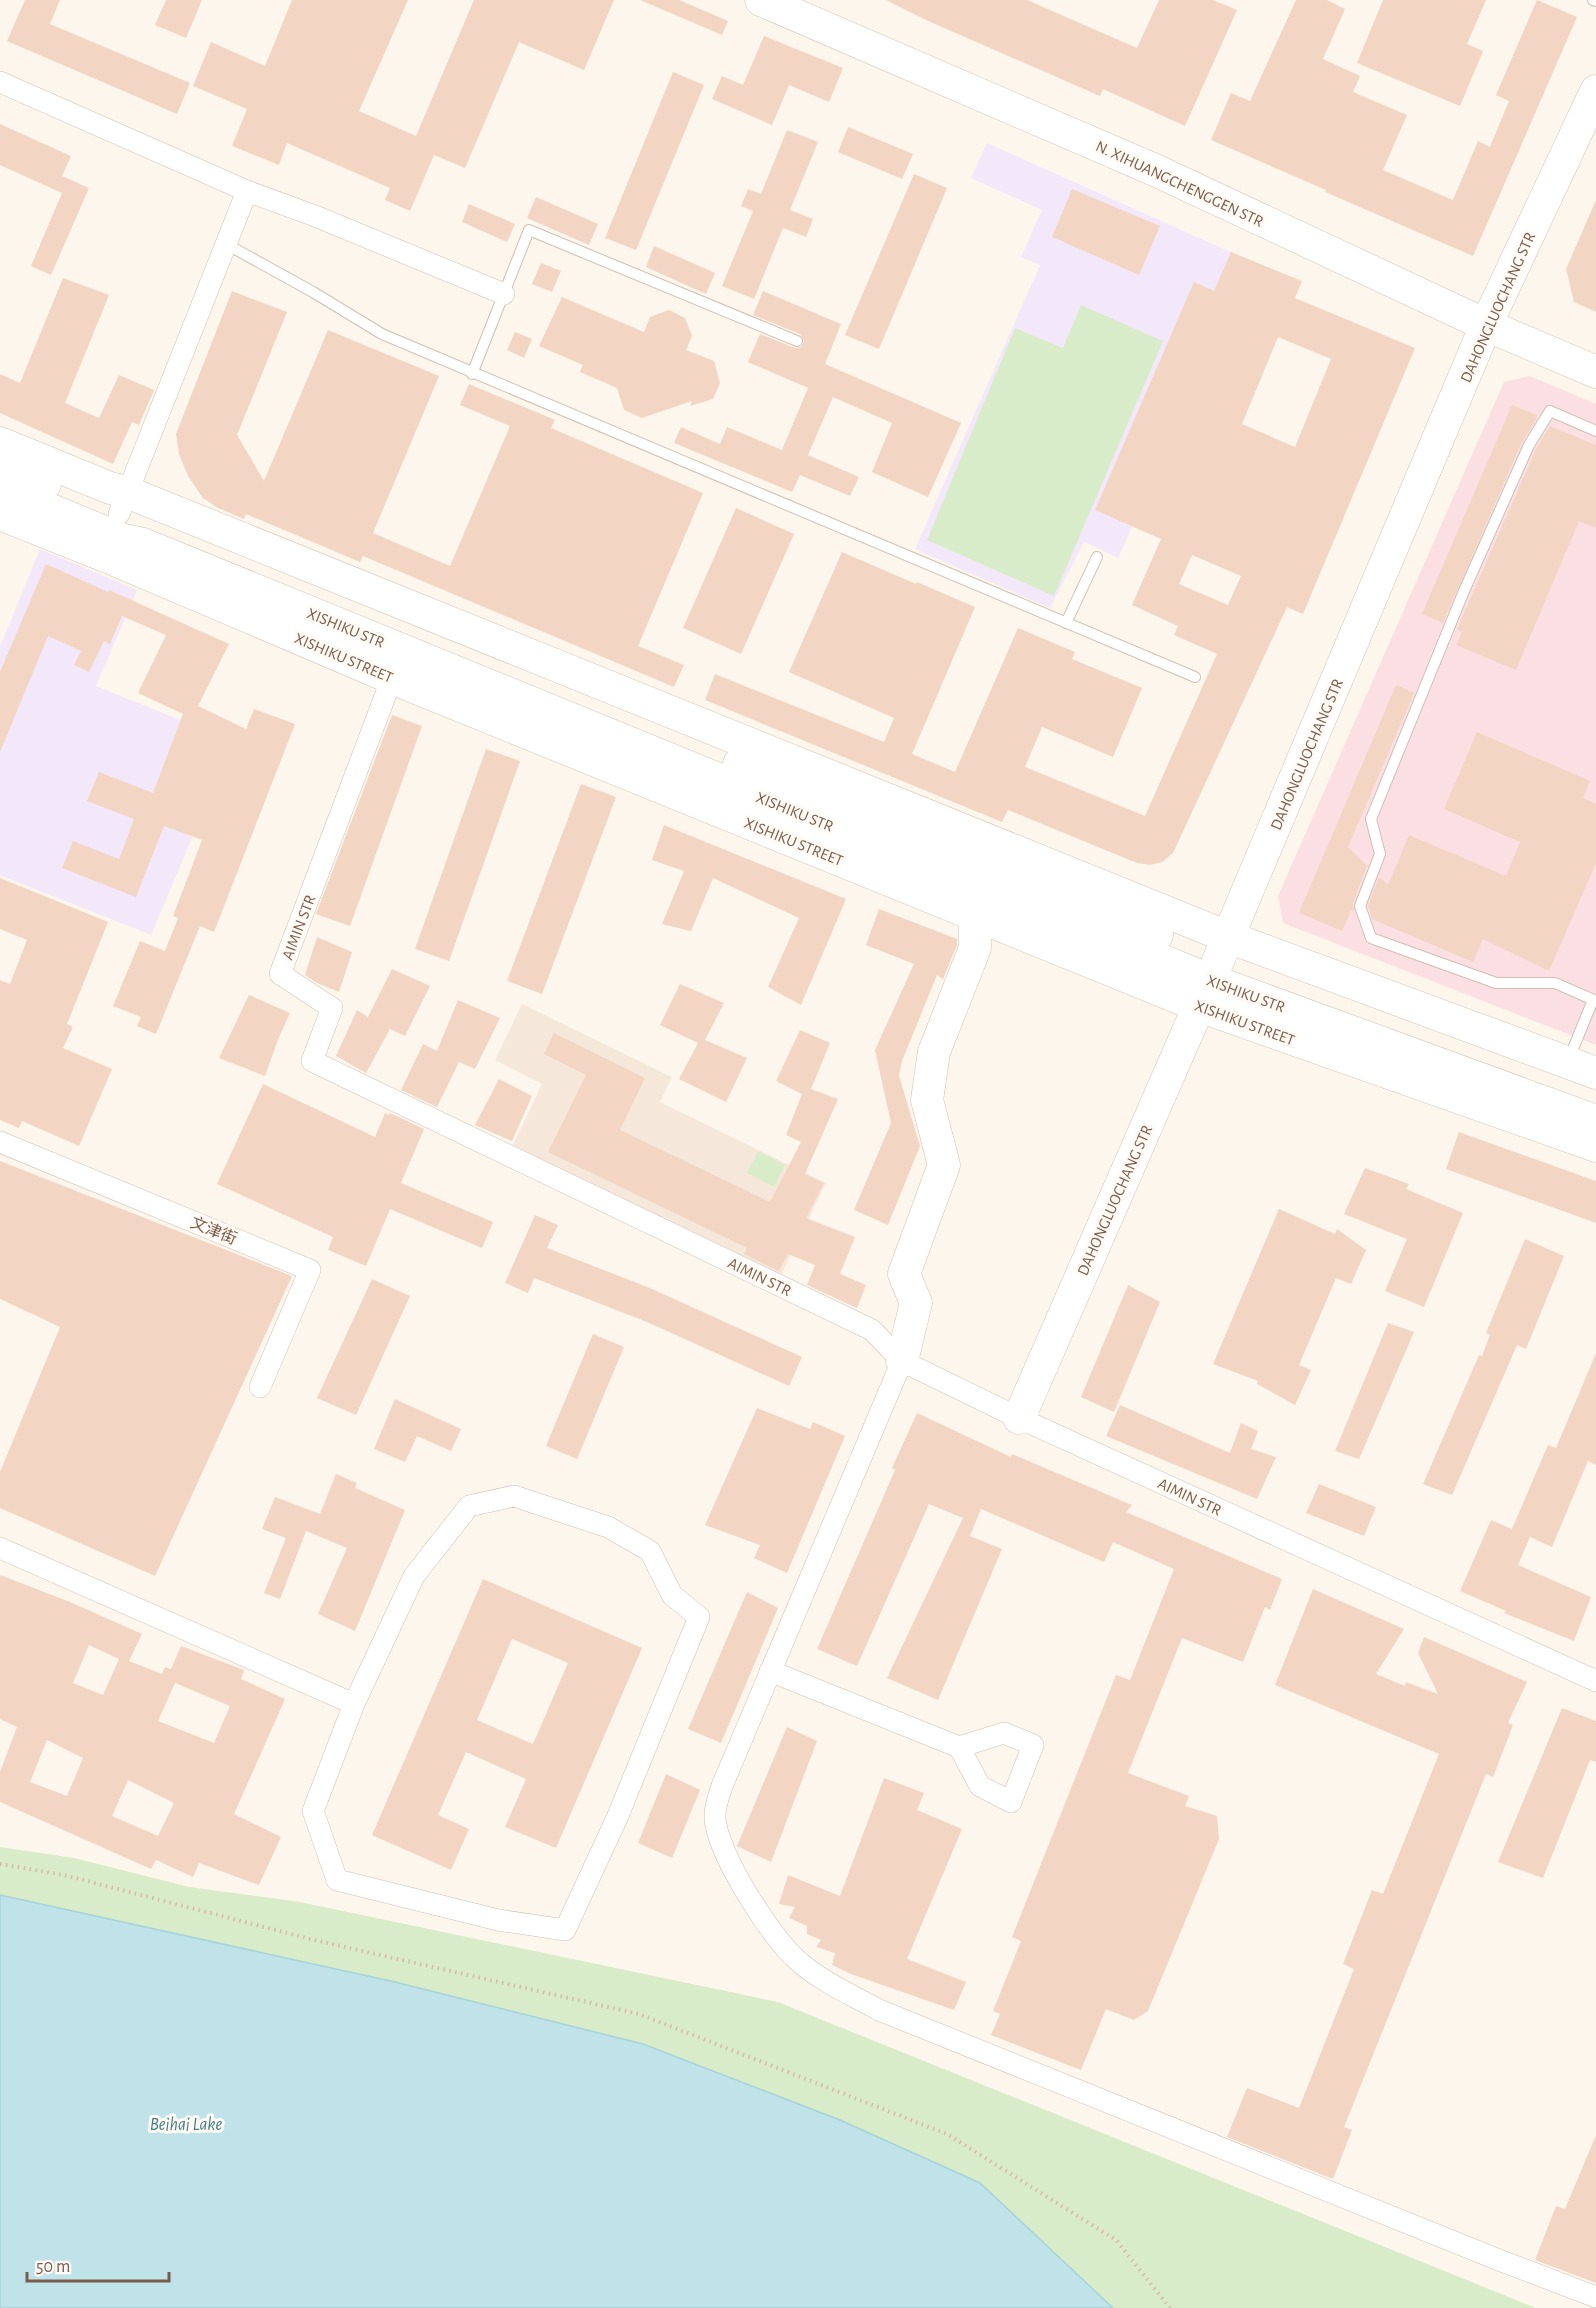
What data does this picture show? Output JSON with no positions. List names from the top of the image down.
{
  "streets": {
    "street": [
      "N. XIHUANGCHENGGEN STR",
      "DAHONGLUOCHANG STR",
      "XISHIKU STR",
      "XISHIKU STREET",
      "AIMIN STR",
      "文津街"
    ]
  },
  "crossings": [
    ["N. XIHUANGCHENGGEN STR", "DAHONGLUOCHANG STR"],
    ["DAHONGLUOCHANG STR", "XISHIKU STR"],
    ["DAHONGLUOCHANG STR", "XISHIKU STREET"],
    ["DAHONGLUOCHANG STR", "AIMIN STR"],
    ["XISHIKU STR", "XISHIKU STREET"],
    ["XISHIKU STREET", "AIMIN STR"]
  ],
  "water": ["Beihai Lake"],
  "scale_bar": "50 m"
}
